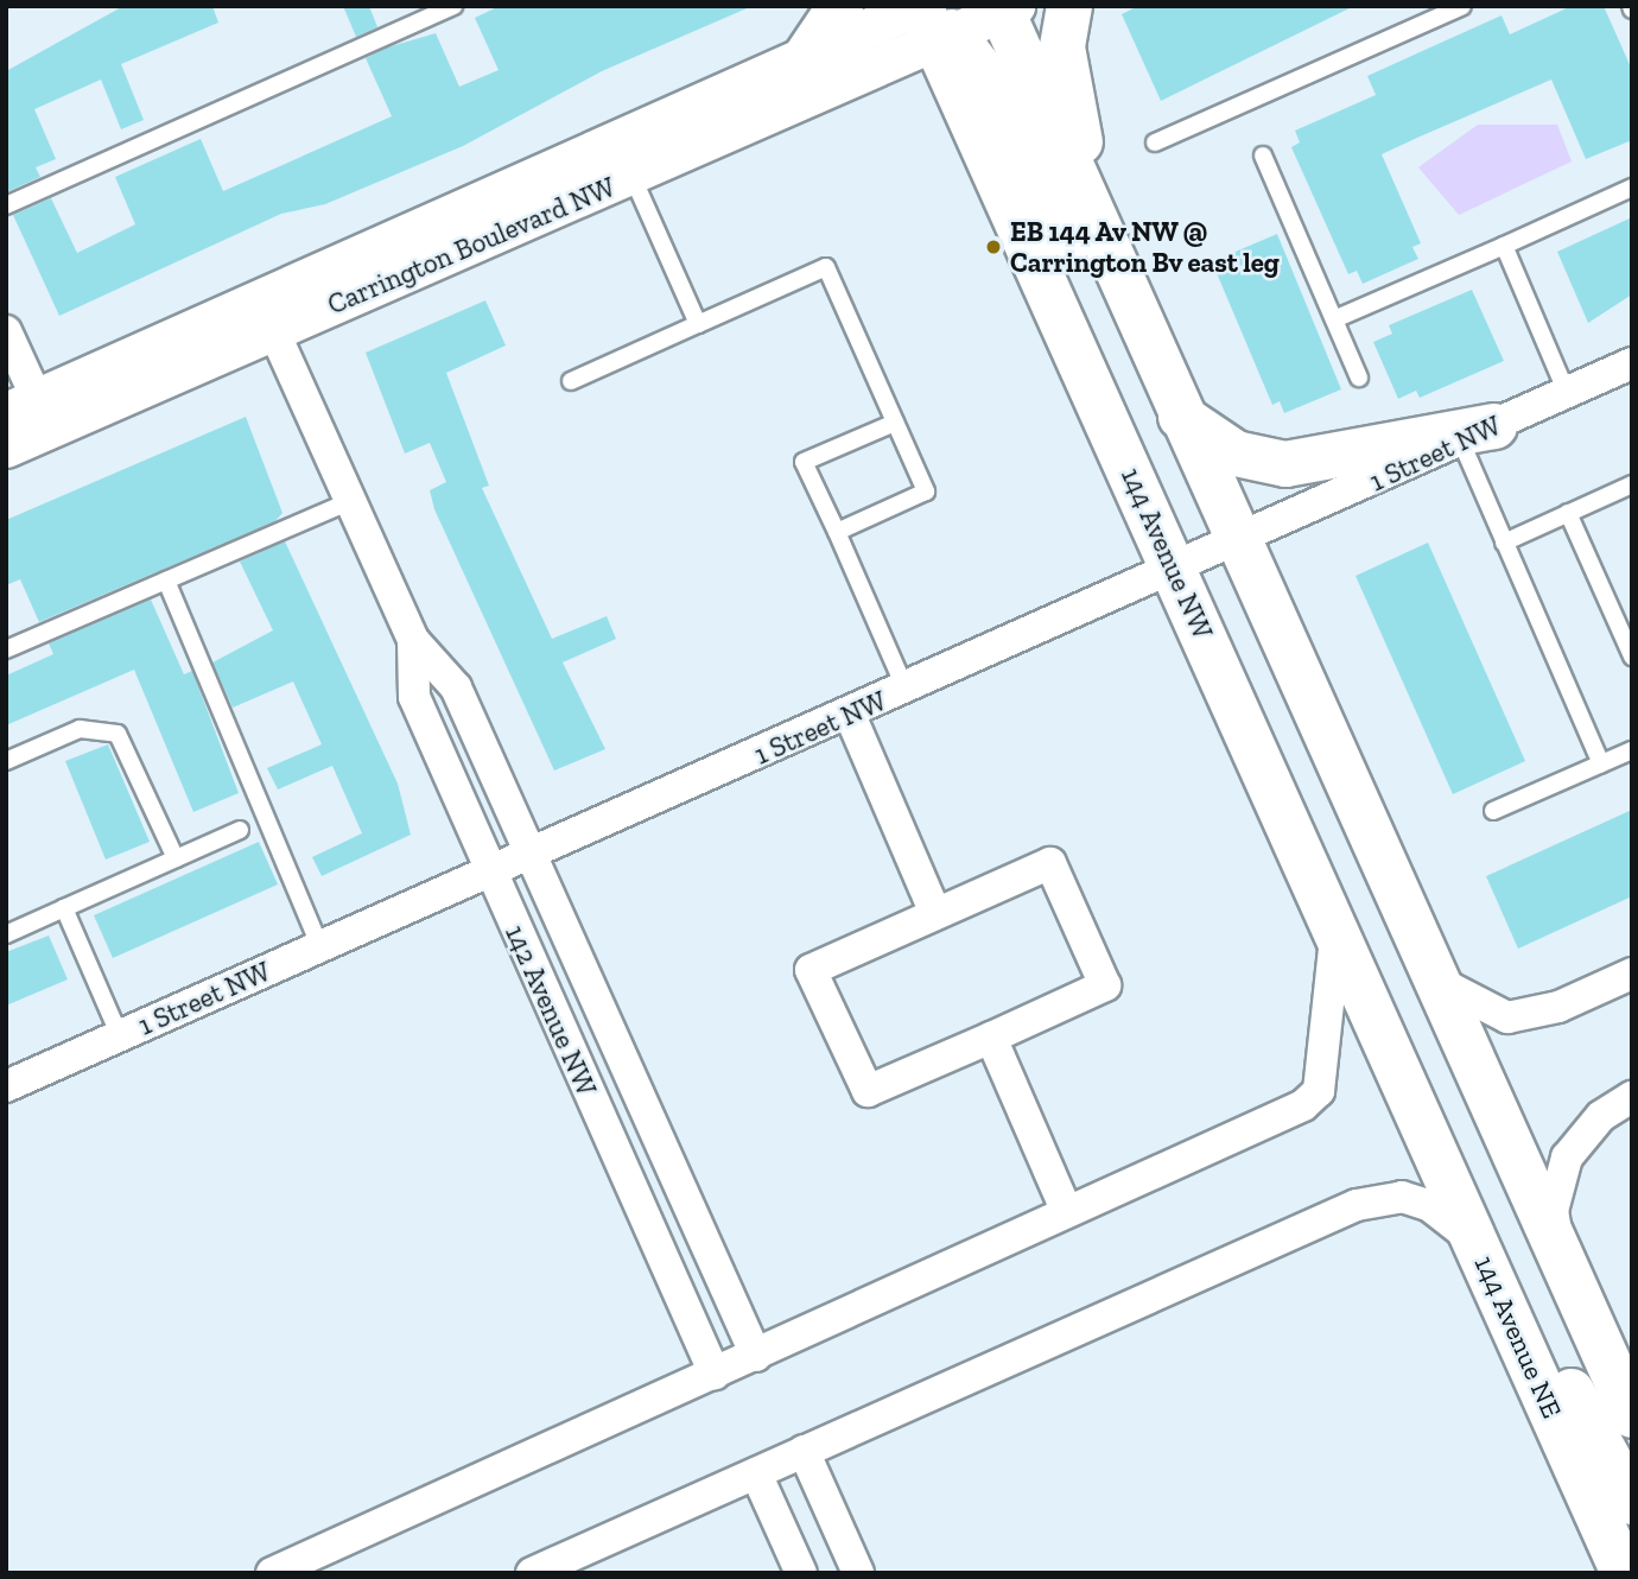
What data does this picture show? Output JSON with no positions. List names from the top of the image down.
{
  "streets": {
    "main road": ["144 Avenue NW", "144 Avenue NE"],
    "street": ["Carrington Boulevard NW", "1 Street NW", "142 Avenue NW"]
  },
  "crossings": [
    ["Carrington Boulevard NW", "144 Avenue NW"],
    ["Carrington Boulevard NW", "142 Avenue NW"],
    ["1 Street NW", "144 Avenue NW"],
    ["1 Street NW", "142 Avenue NW"],
    ["144 Avenue NW", "144 Avenue NE"]
  ],
  "places": ["EB 144 Av NW @ Carrington Bv east leg"]
}
